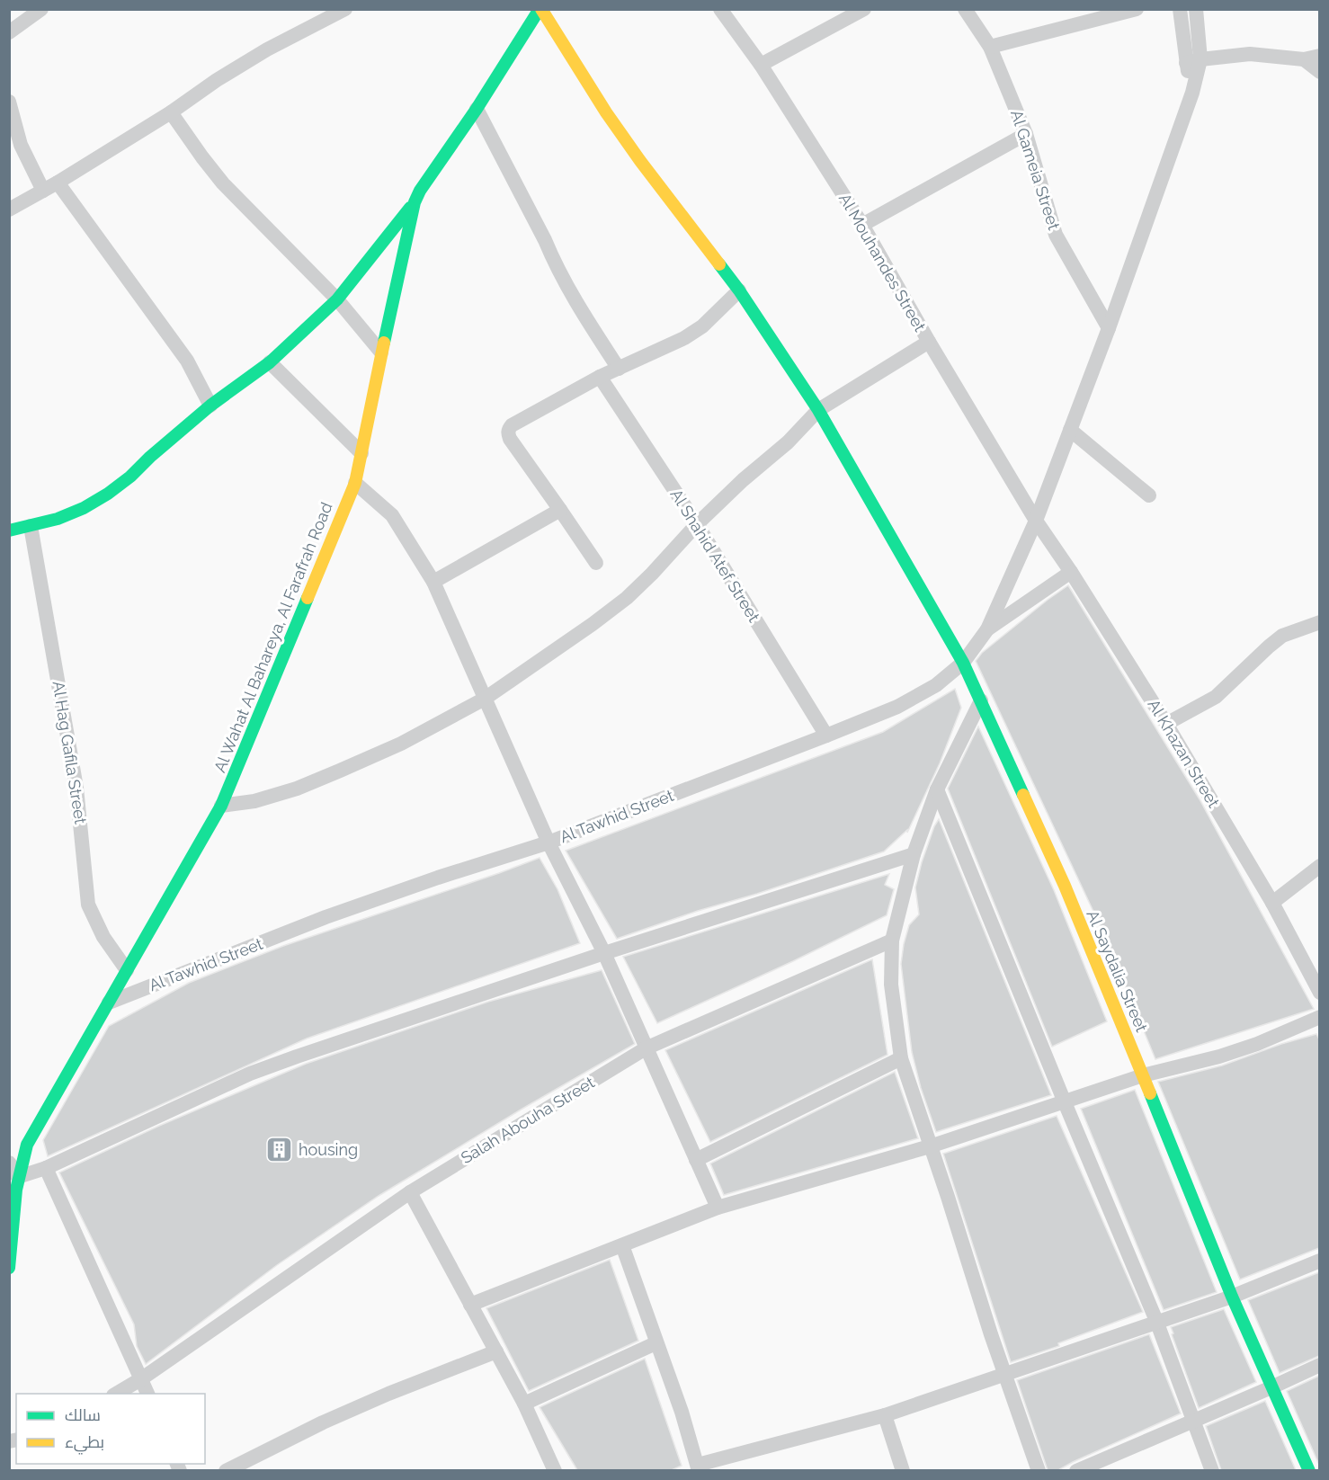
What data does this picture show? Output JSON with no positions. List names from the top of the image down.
{
  "streets": {
    "main road": ["Al Wahat Al Bahareya, Al Farafrah Road", "Al Saydalia Street"],
    "street": [
      "Al Gameia Street",
      "Al Mouhandes Street",
      "Al Shahid Atef Street",
      "Al Hag Gafila Street",
      "Al Khazan Street",
      "Al Tawhid Street",
      "Salah Abouha Street"
    ]
  },
  "crossings": [
    ["Al Gameia Street", "Al Tawhid Street"],
    ["Al Mouhandes Street", "Al Khazan Street"],
    ["Al Mouhandes Street", "Al Tawhid Street"],
    ["Al Shahid Atef Street", "Al Tawhid Street"],
    ["Al Wahat Al Bahareya, Al Farafrah Road", "Al Hag Gafila Street"],
    ["Al Wahat Al Bahareya, Al Farafrah Road", "Al Tawhid Street"],
    ["Al Wahat Al Bahareya, Al Farafrah Road", "Al Saydalia Street"],
    ["Al Khazan Street", "Al Tawhid Street"],
    ["Al Tawhid Street", "Al Saydalia Street"]
  ],
  "places": {
    "building": ["housing"]
  },
  "legend": ["سالك", "بطيء"]
}
